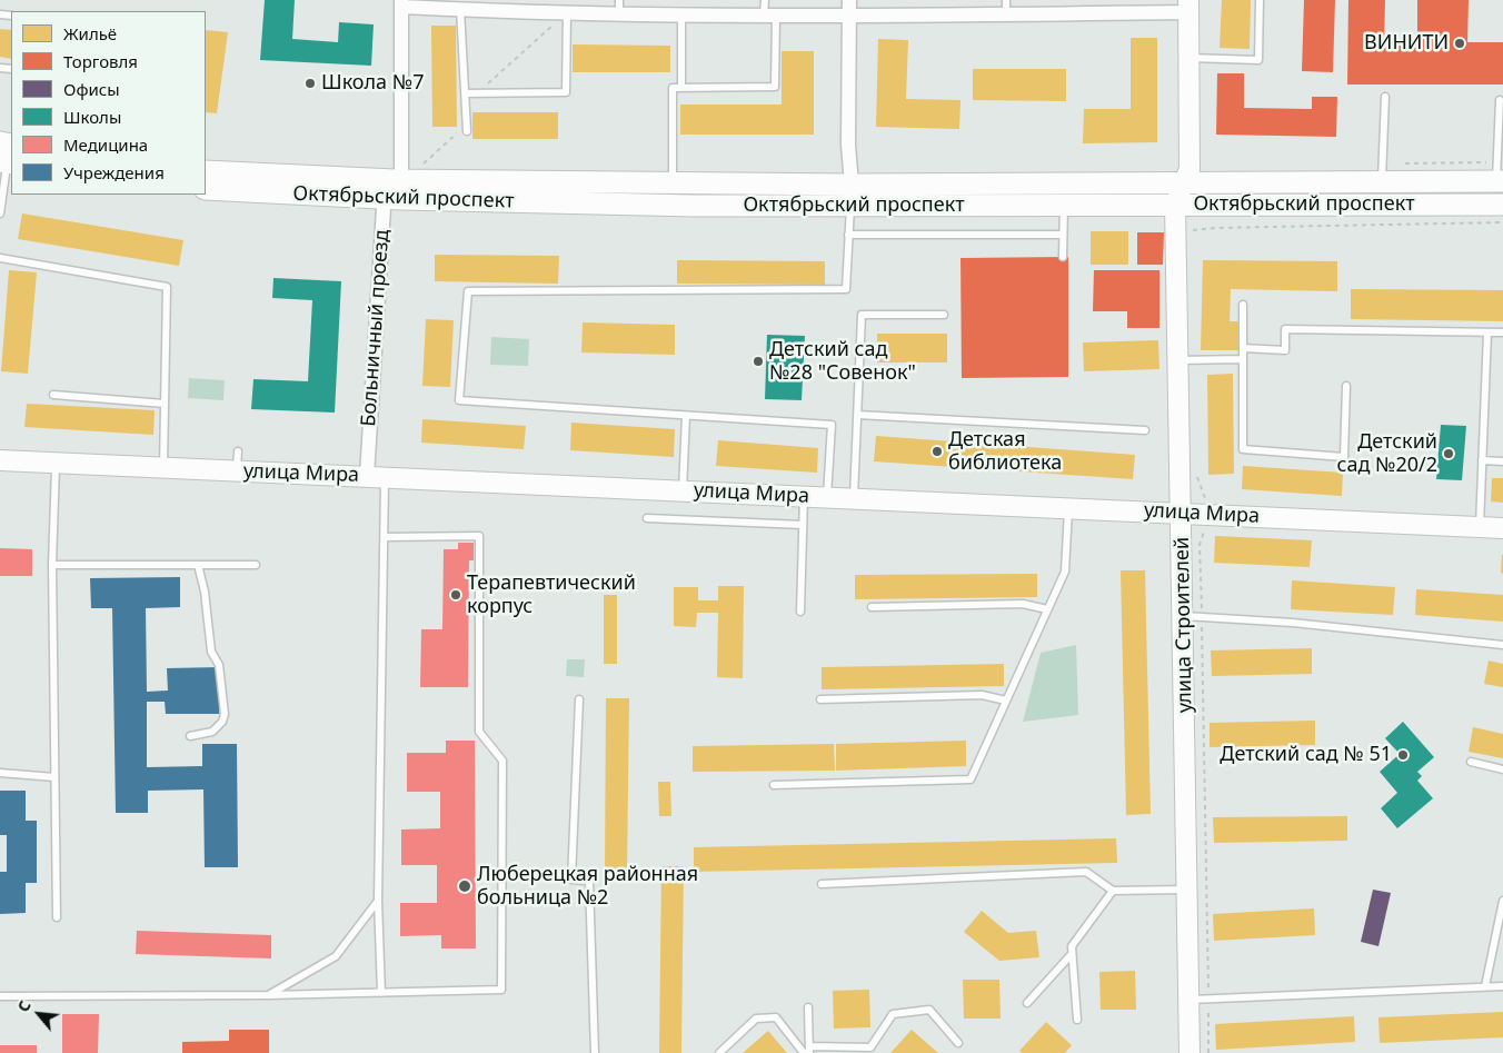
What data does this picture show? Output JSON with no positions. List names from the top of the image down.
{
  "streets": {
    "main road": ["Октябрьский проспект"],
    "street": ["Больничный проезд", "улица Мира", "улица Строителей"]
  },
  "crossings": [
    ["Октябрьский проспект", "Больничный проезд"],
    ["Октябрьский проспект", "улица Строителей"],
    ["Больничный проезд", "улица Мира"],
    ["улица Мира", "улица Строителей"]
  ],
  "places": [
    "ВИНИТИ",
    "Школа №7",
    "Детский сад №28 \"Совенок\"",
    "Детская библиотека",
    "Детский сад №20/2",
    "Терапевтический корпус",
    "Детский сад № 51",
    "Люберецкая районная больница №2"
  ],
  "legend": [
    "Жильё",
    "Торговля",
    "Офисы",
    "Школы",
    "Медицина",
    "Учреждения"
  ],
  "north": "top left"
}
